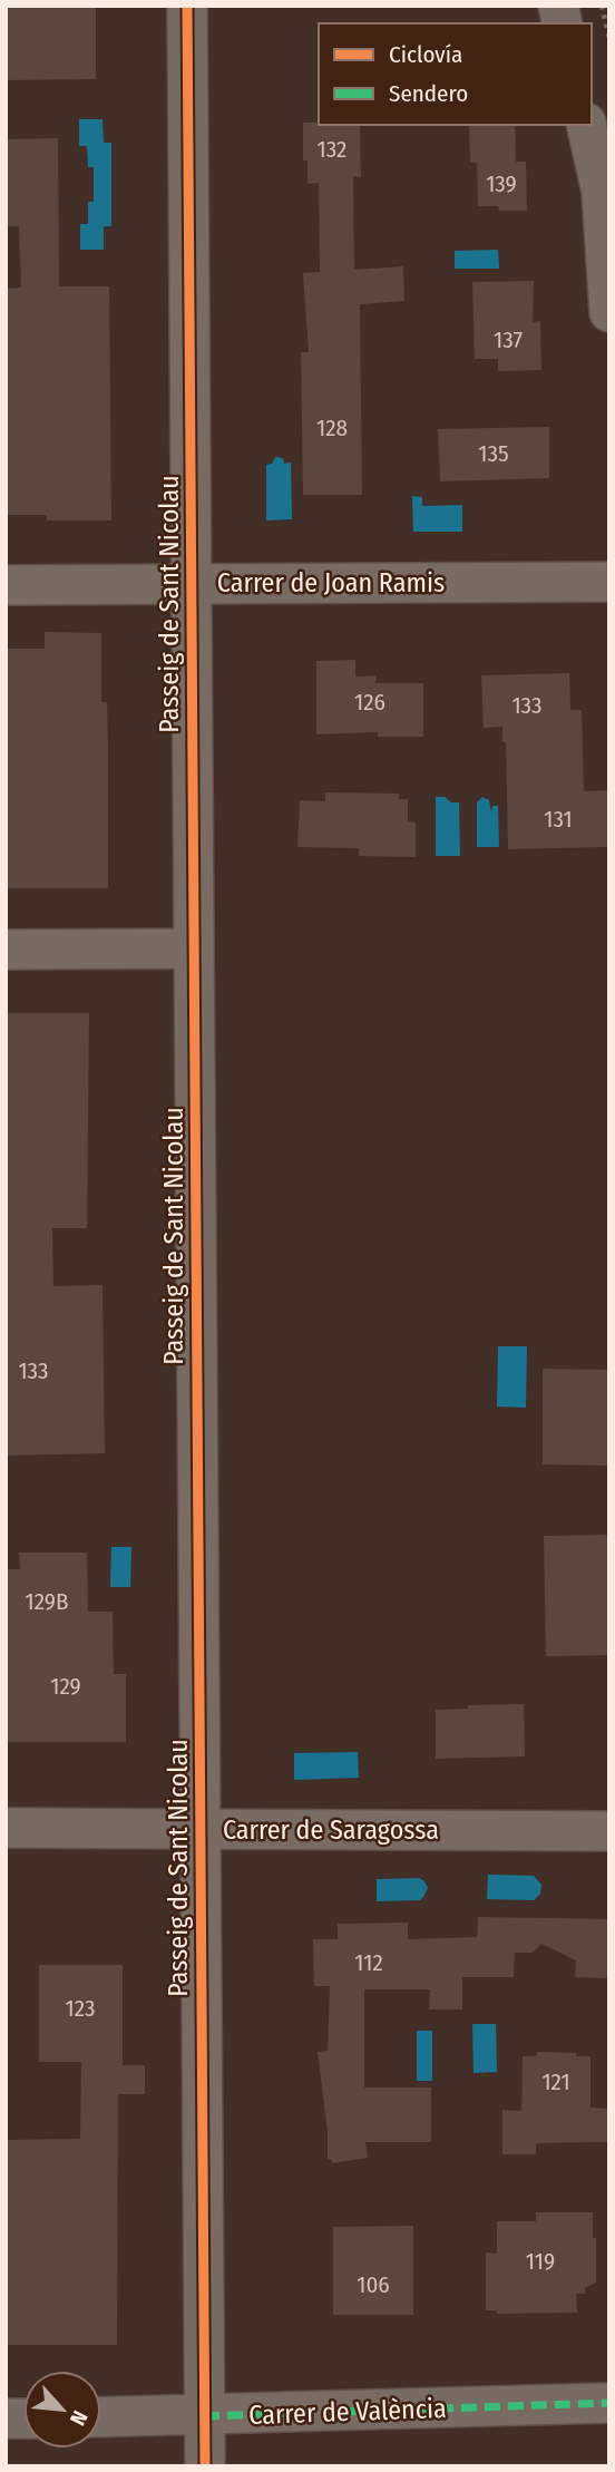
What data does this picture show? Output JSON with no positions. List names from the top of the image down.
{
  "streets": {
    "street": [
      "Carrer de Joan Ramis",
      "Passeig de Sant Nicolau",
      "Carrer de Saragossa",
      "Carrer de València"
    ]
  },
  "crossings": [
    ["Carrer de Joan Ramis", "Passeig de Sant Nicolau"],
    ["Passeig de Sant Nicolau", "Carrer de Saragossa"],
    ["Passeig de Sant Nicolau", "Carrer de València"]
  ],
  "house_numbers": [
    "132",
    "139",
    "137",
    "128",
    "135",
    "126",
    "133",
    "131",
    "133",
    "129B",
    "129",
    "112",
    "123",
    "121",
    "119",
    "106"
  ],
  "legend": ["Ciclovía", "Sendero"],
  "north": "bottom right"
}
